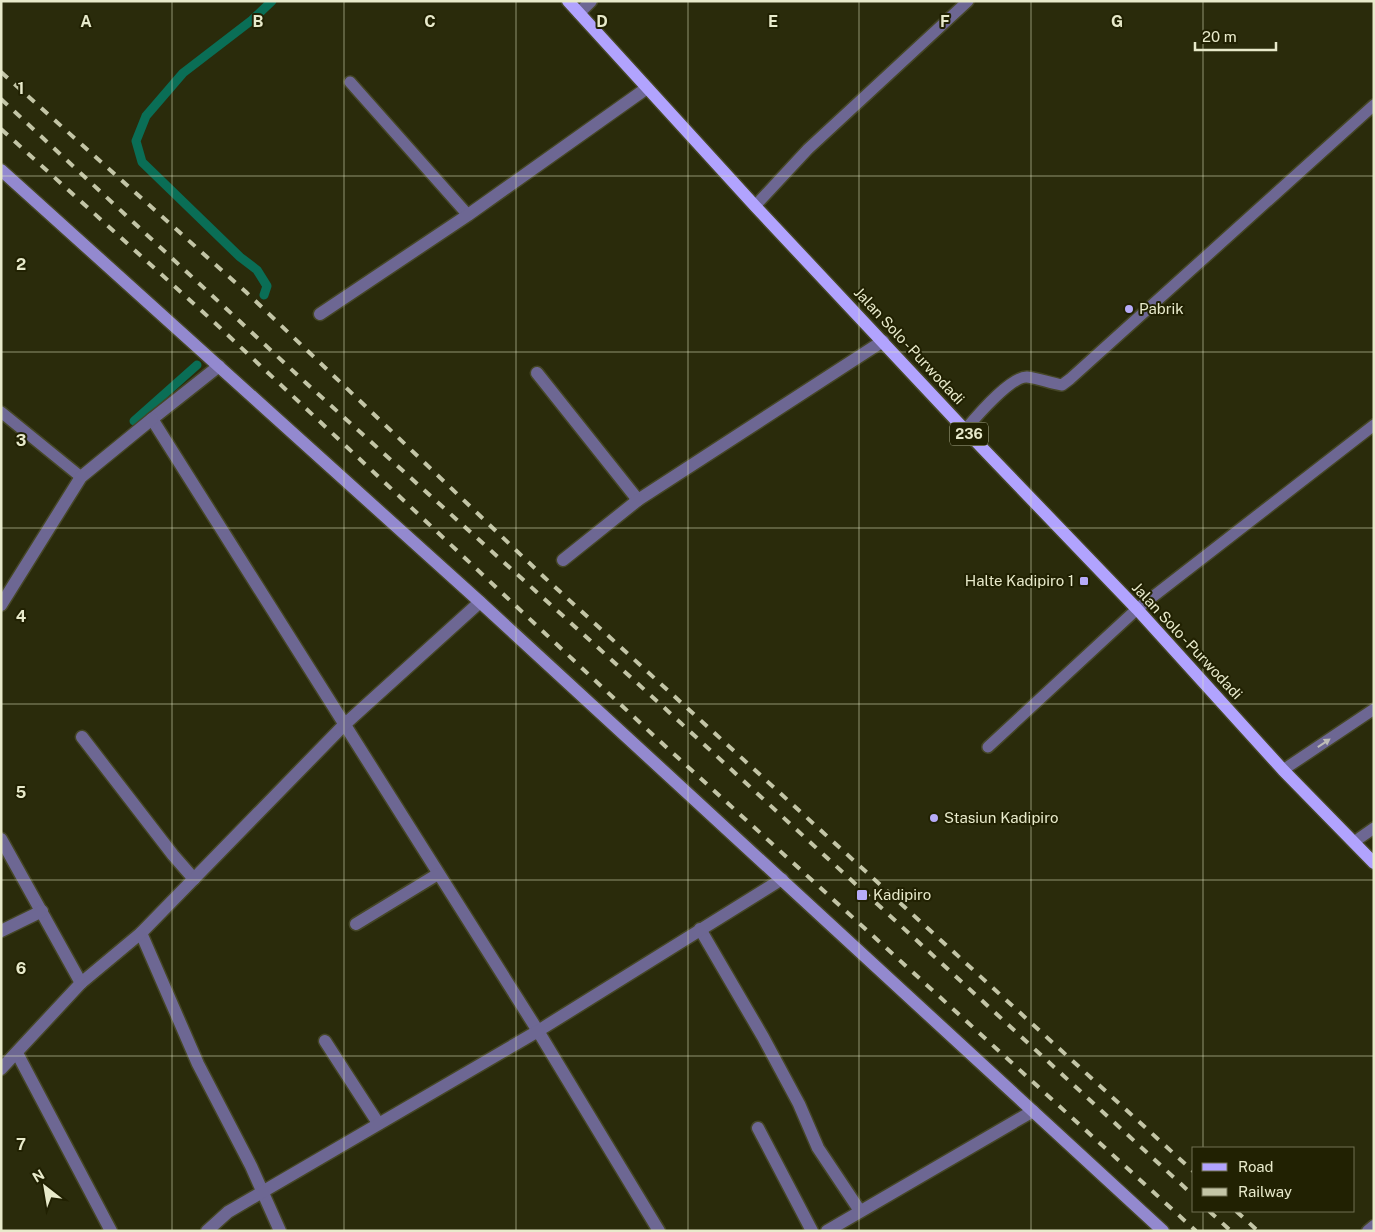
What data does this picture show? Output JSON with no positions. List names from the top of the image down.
{
  "streets": {
    "main road": ["Jalan Solo - Purwodadi", "236"]
  },
  "places": {
    "other": ["Pabrik", "Stasiun Kadipiro"],
    "transit": ["Halte Kadipiro 1", "Kadipiro"]
  },
  "legend": ["Road", "Railway"],
  "scale_bar": "20 m",
  "north": "top left",
  "grid": {
    "columns": [
      "A",
      "B",
      "C",
      "D",
      "E",
      "F",
      "G"
    ],
    "rows": [
      "1",
      "2",
      "3",
      "4",
      "5",
      "6",
      "7"
    ]
  }
}
